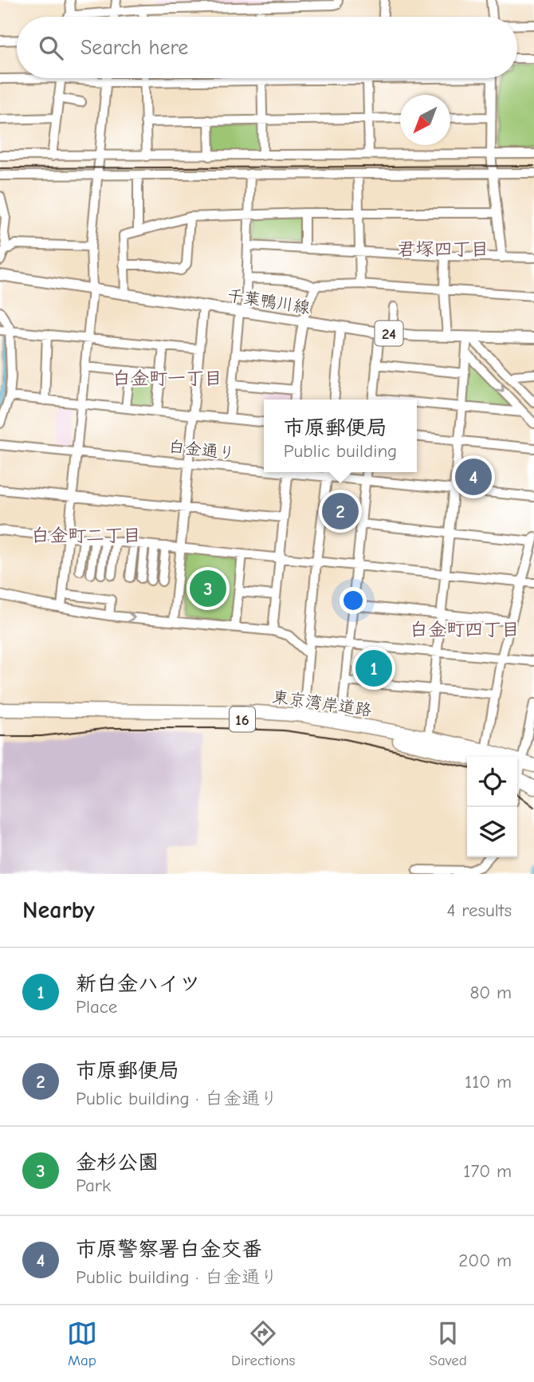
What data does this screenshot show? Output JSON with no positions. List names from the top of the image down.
{
  "streets": {
    "highway": ["東京湾岸道路", "16"],
    "main road": ["千葉鴨川線", "24"],
    "street": ["白金通り"]
  },
  "districts": [
    "君塚四丁目",
    "白金町一丁目",
    "白金町二丁目",
    "白金町四丁目"
  ],
  "north": "bottom left",
  "page": {
    "search": "Search here",
    "popup": ["市原郵便局", "Public building"],
    "pins": [
      "4",
      "2",
      "3",
      "1"
    ],
    "heading": ["Nearby", "4 results"],
    "list": [
      {
        "mark": "1",
        "name": "新白金ハイツ",
        "note": "Place",
        "value": "80 m"
      },
      {
        "mark": "2",
        "name": "市原郵便局",
        "note": "Public building · 白金通り",
        "value": "110 m"
      },
      {
        "mark": "3",
        "name": "金杉公園",
        "note": "Park",
        "value": "170 m"
      },
      {
        "mark": "4",
        "name": "市原警察署白金交番",
        "note": "Public building · 白金通り",
        "value": "200 m"
      }
    ],
    "nav": ["Map", "Directions", "Saved"]
  }
}
